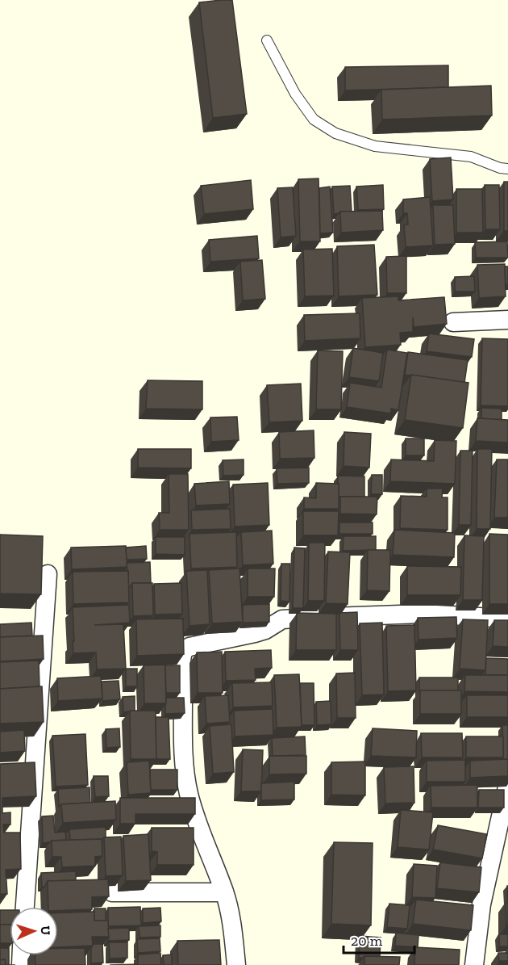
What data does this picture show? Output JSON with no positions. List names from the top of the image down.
{
  "scale_bar": "20 m",
  "north": "right"
}
